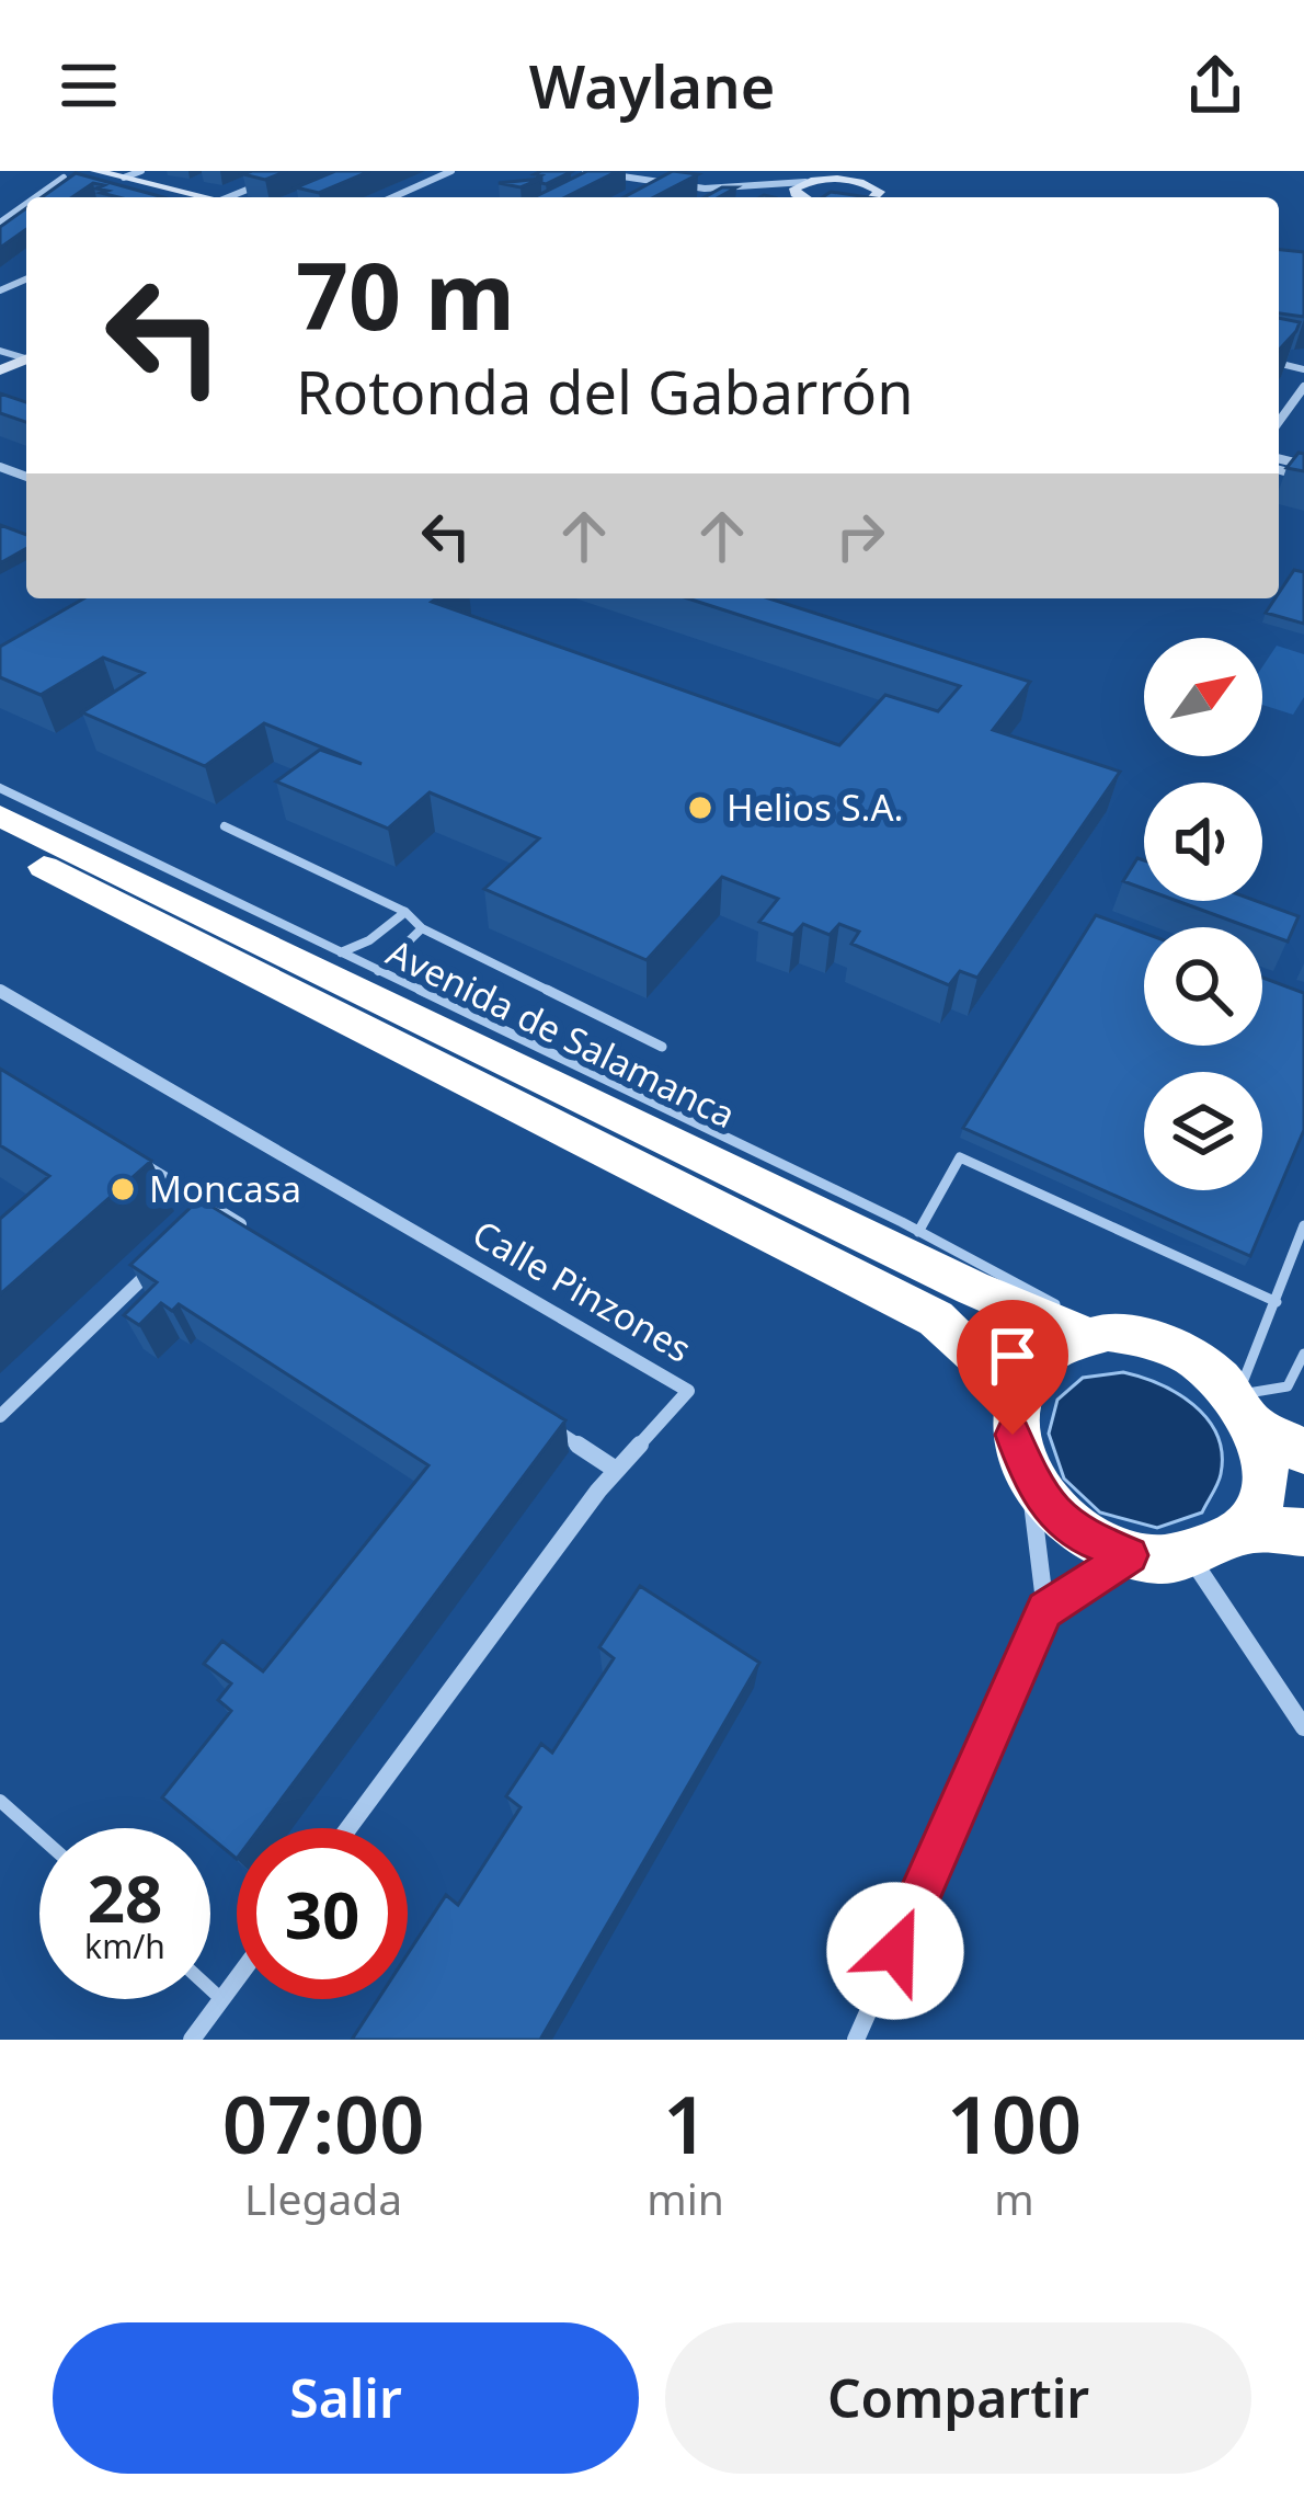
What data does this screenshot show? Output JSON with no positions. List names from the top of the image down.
{
  "streets": {
    "highway": ["Avenida de Salamanca"],
    "street": ["Calle Pinzones"]
  },
  "places": ["Helios S.A.", "Moncasa"],
  "north": "top right",
  "page": {
    "header": "Waylane",
    "turn": ["70 m", "Rotonda del Gabarrón"],
    "speed": "28 km/h",
    "limit": "30",
    "eta": [
      "07:00",
      "Llegada",
      "1",
      "min",
      "100",
      "m"
    ],
    "buttons": ["Salir", "Compartir"]
  }
}
